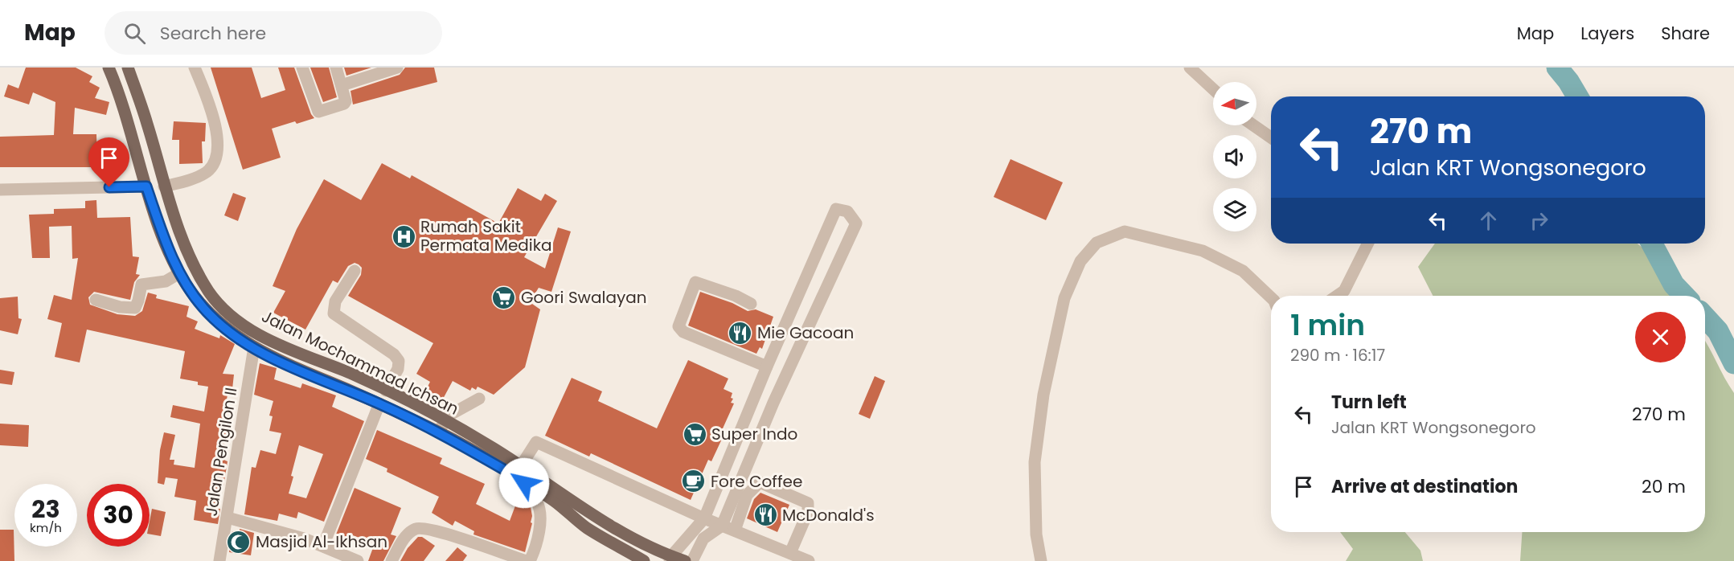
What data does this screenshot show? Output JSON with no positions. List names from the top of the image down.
{
  "streets": {
    "main road": ["Jalan Mochammad Ichsan"],
    "street": ["Jalan Pengilon II"]
  },
  "crossings": [
    ["Jalan Mochammad Ichsan", "Jalan Pengilon II"]
  ],
  "places": {
    "hospital": ["Rumah Sakit Permata Medika"],
    "supermarket": ["Goori Swalayan", "Super Indo"],
    "restaurant": ["Mie Gacoan", "McDonald's"],
    "cafe": ["Fore Coffee"],
    "mosque": ["Masjid Al-Ikhsan"]
  },
  "north": "left",
  "page": {
    "header": "Map",
    "search": "Search here",
    "nav": ["Map", "Layers", "Share"],
    "turn": ["270 m", "Jalan KRT Wongsonegoro"],
    "heading": ["1 min", "290 m · 16:17"],
    "list": [
      {
        "name": "Turn left",
        "note": "Jalan KRT Wongsonegoro",
        "value": "270 m"
      },
      {
        "name": "Arrive at destination",
        "value": "20 m"
      }
    ],
    "speed": "23 km/h",
    "limit": "30"
  }
}
